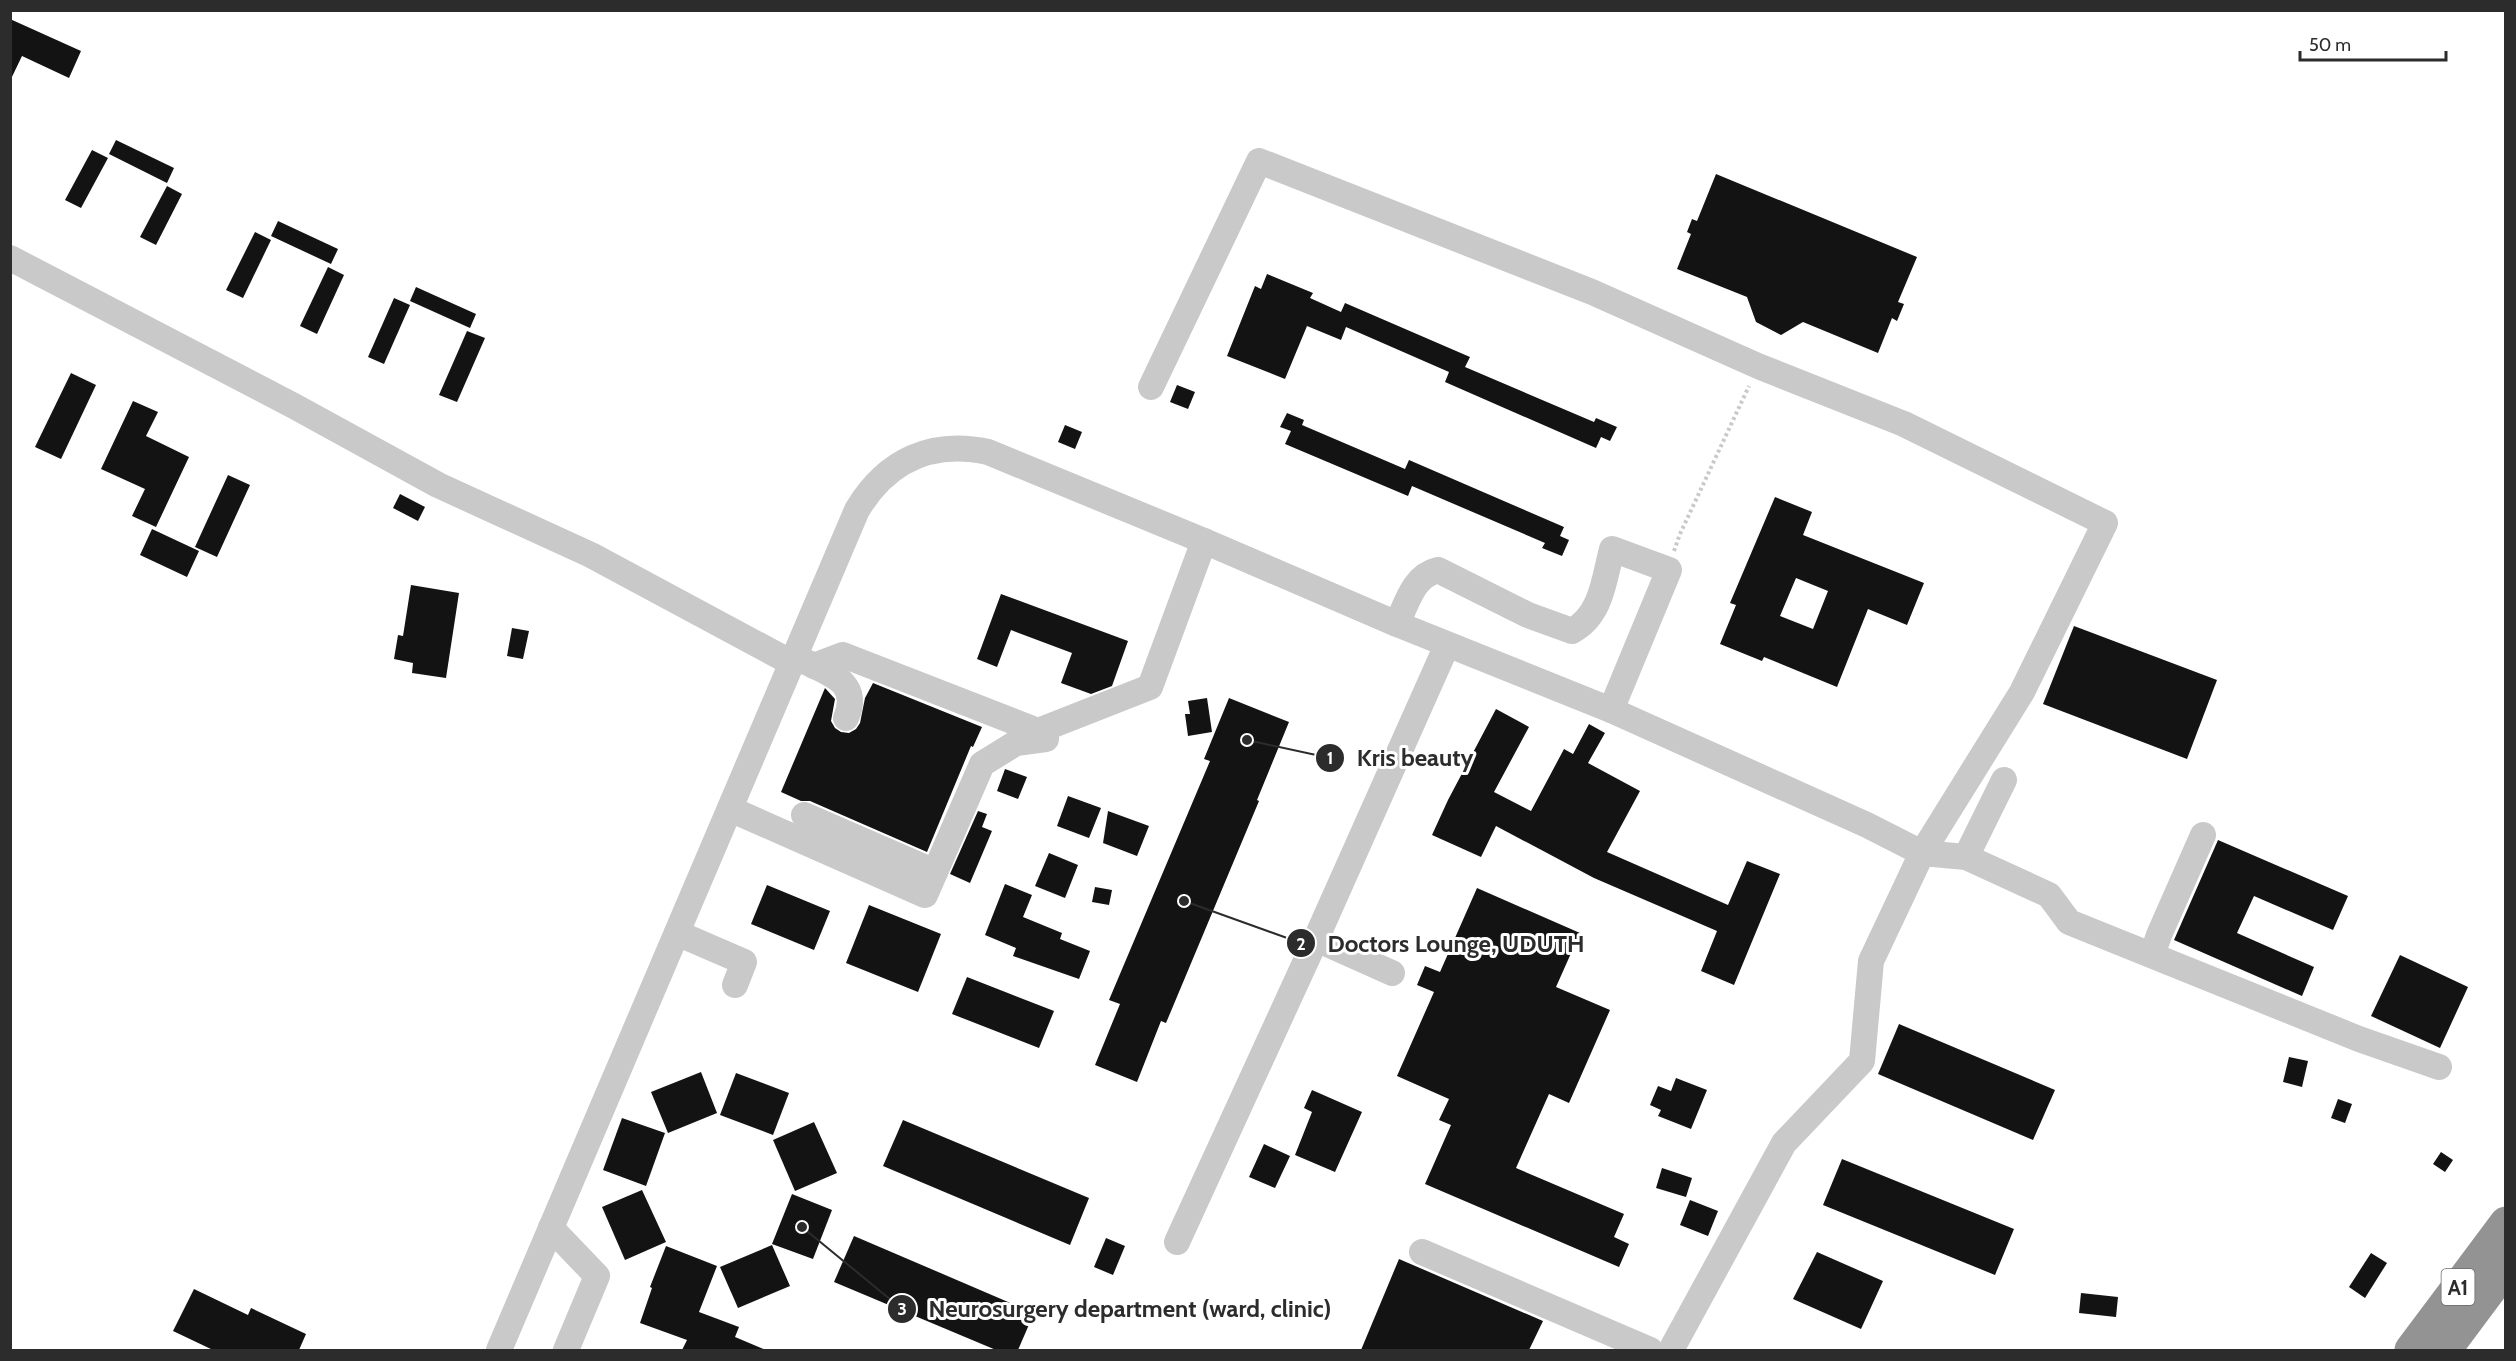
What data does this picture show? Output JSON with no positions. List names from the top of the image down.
{
  "streets": {
    "highway": ["A1"]
  },
  "places": ["Kris beauty", "Doctors Lounge, UDUTH", "Neurosurgery department (ward, clinic)"],
  "scale_bar": "50 m"
}
